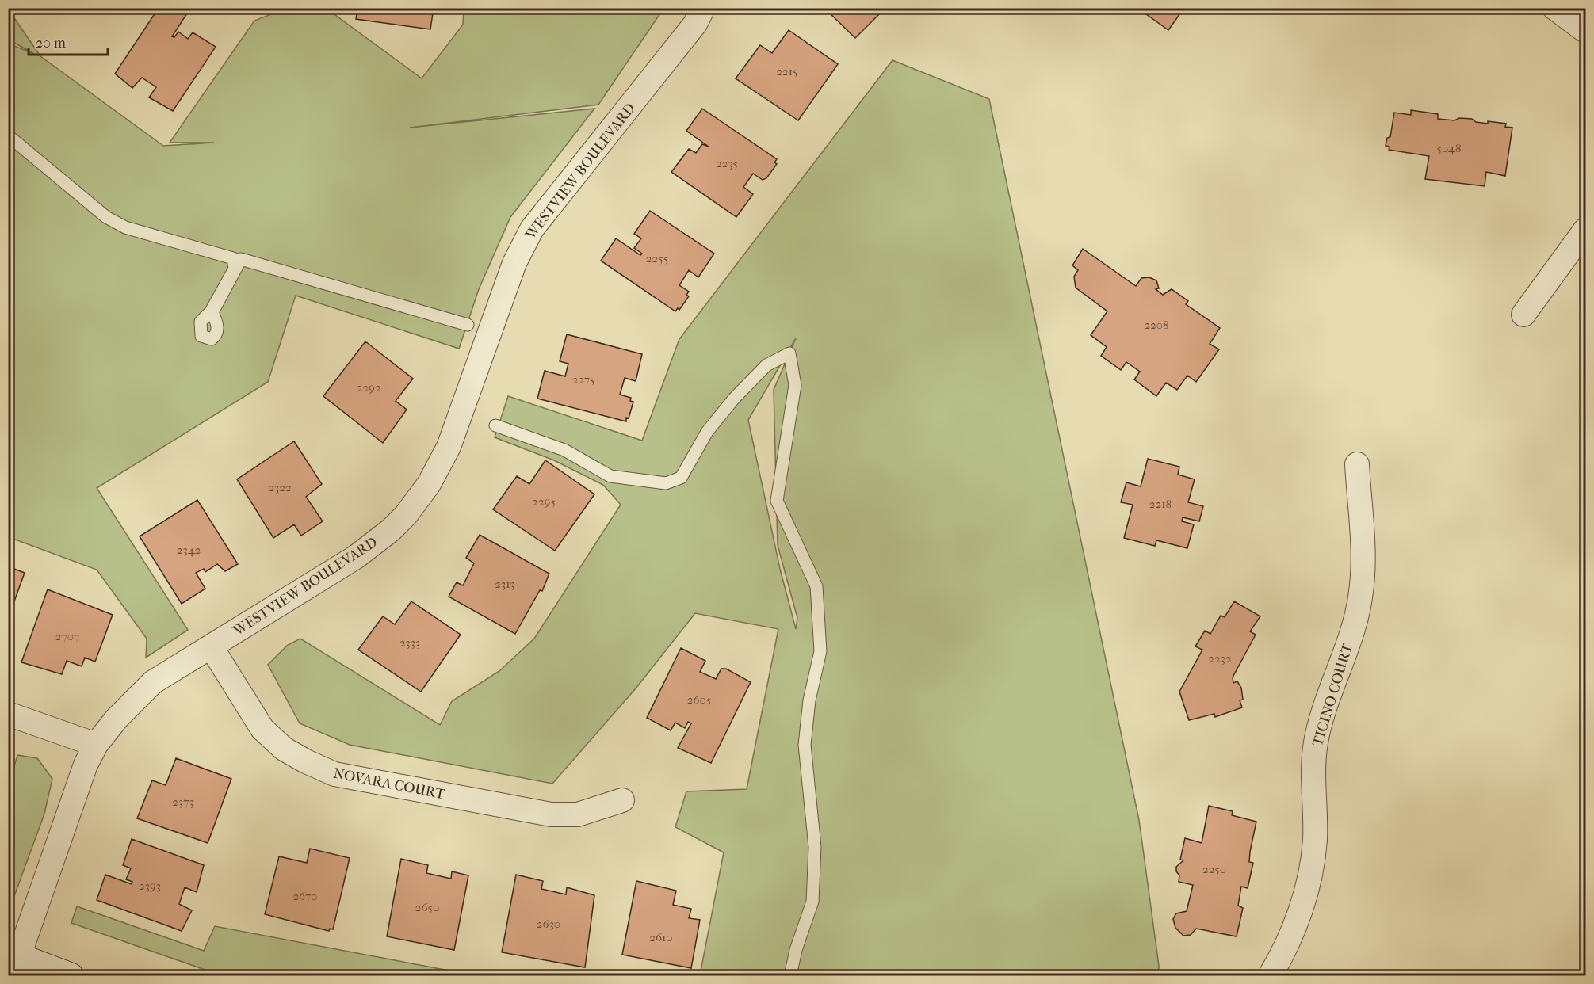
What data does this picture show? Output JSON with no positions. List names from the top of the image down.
{
  "streets": {
    "street": ["WESTVIEW BOULEVARD", "TICINO COURT", "NOVARA COURT"]
  },
  "crossings": [
    ["WESTVIEW BOULEVARD", "NOVARA COURT"]
  ],
  "house_numbers": [
    "2215",
    "5048",
    "2235",
    "2255",
    "2208",
    "2275",
    "2292",
    "2322",
    "2295",
    "2218",
    "2342",
    "2313",
    "2707",
    "2333",
    "2232",
    "2605",
    "2373",
    "2250",
    "2393",
    "2670",
    "2650",
    "2630",
    "2610"
  ],
  "scale_bar": "20 m"
}
